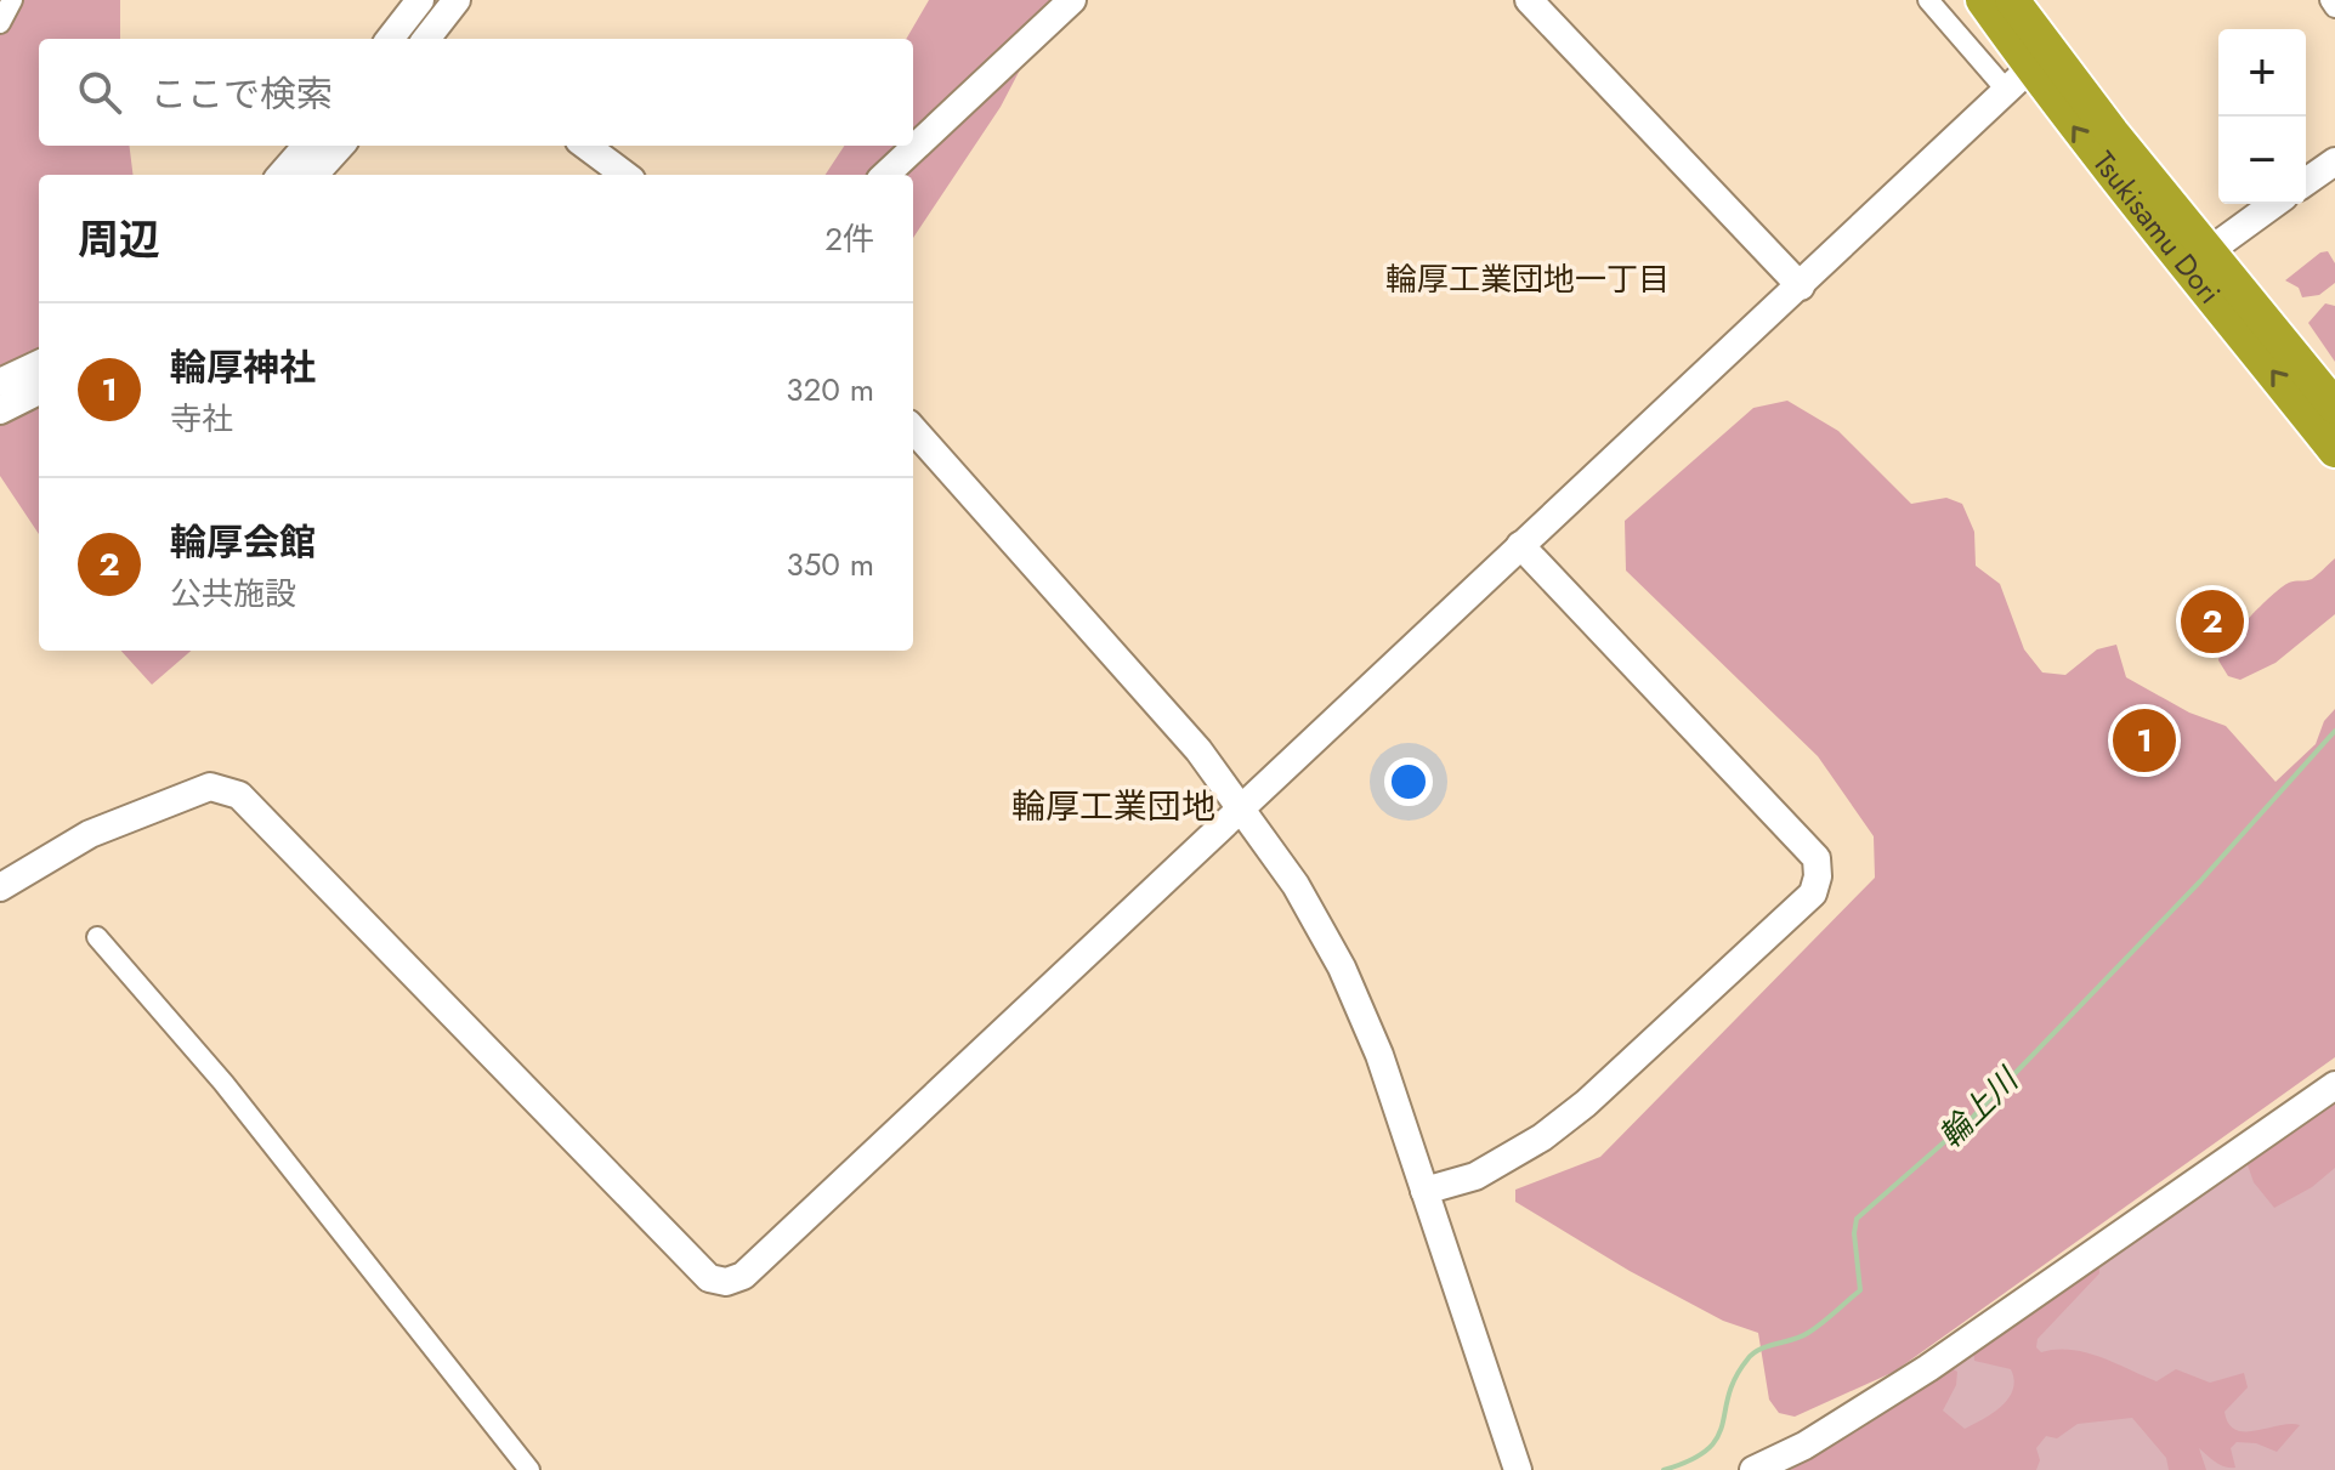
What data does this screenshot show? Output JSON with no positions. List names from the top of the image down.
{
  "streets": {
    "highway": ["Tsukisamu Dori"]
  },
  "districts": ["輪厚工業団地一丁目", "輪厚工業団地"],
  "water": ["輪上川"],
  "page": {
    "map_buttons": ["+", "−"],
    "search": "ここで検索",
    "heading": ["周辺", "2件"],
    "list": [
      {
        "mark": "1",
        "name": "輪厚神社",
        "note": "寺社",
        "value": "320 m"
      },
      {
        "mark": "2",
        "name": "輪厚会館",
        "note": "公共施設",
        "value": "350 m"
      }
    ],
    "pins": ["2", "1"]
  }
}
